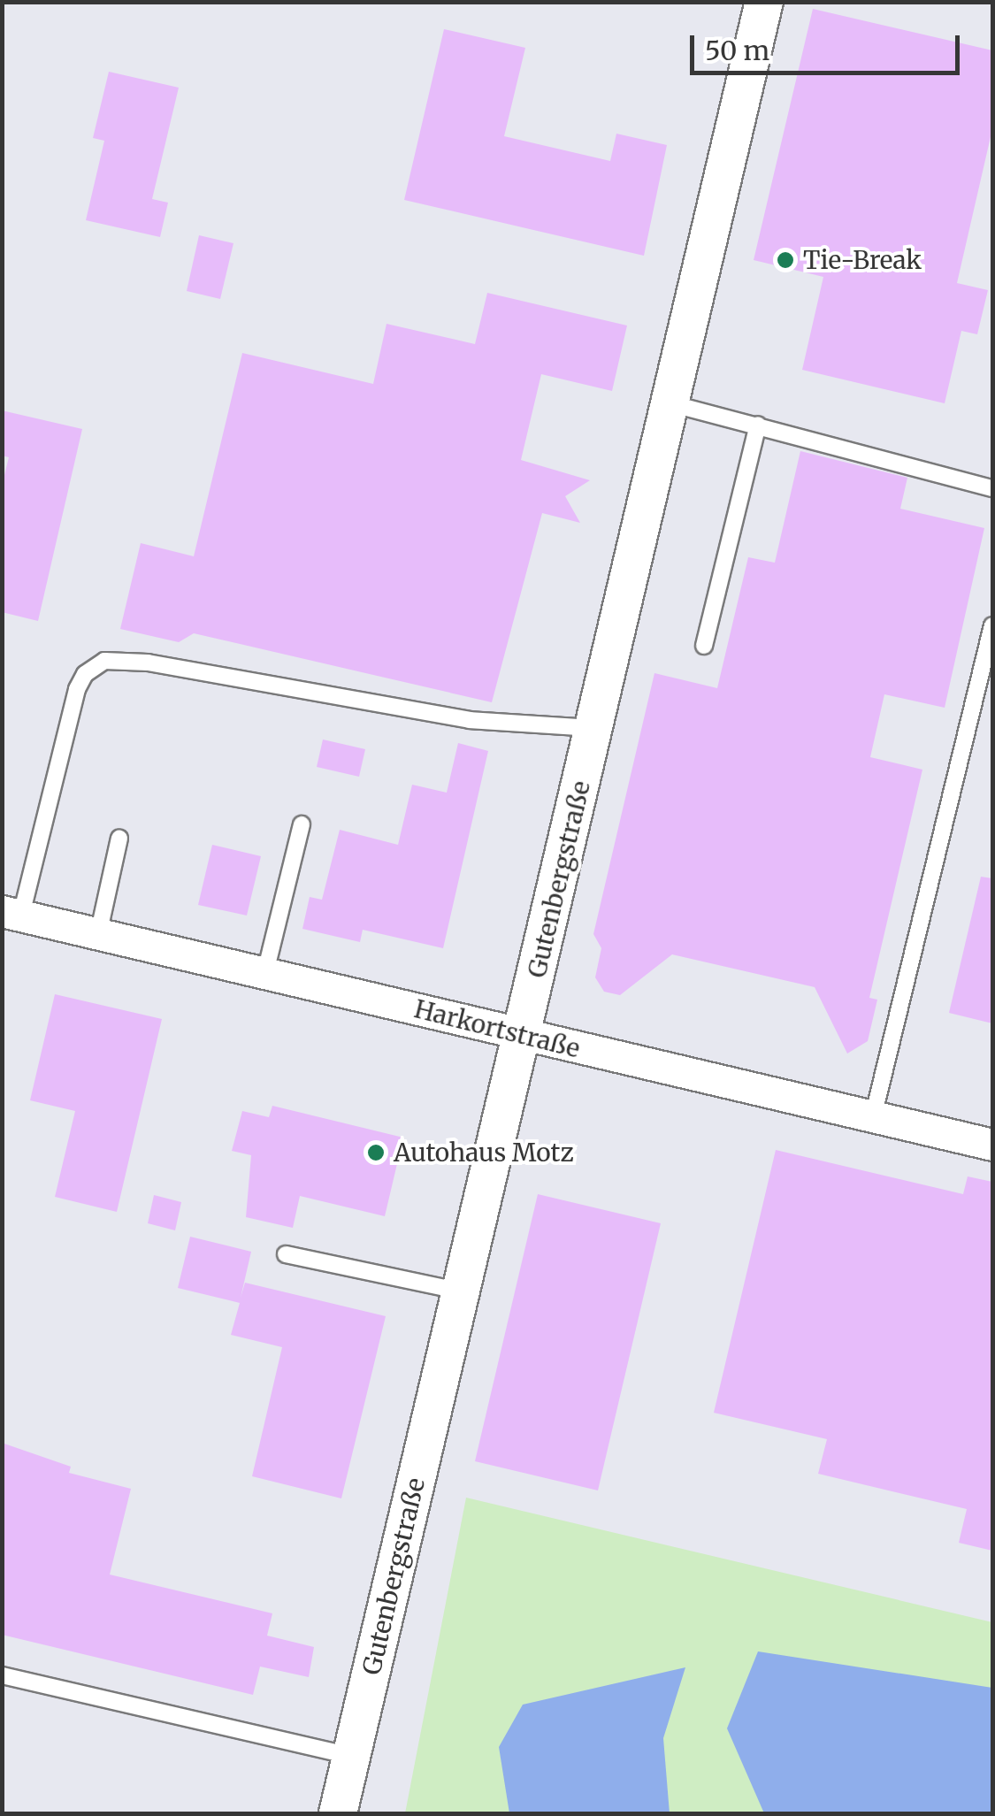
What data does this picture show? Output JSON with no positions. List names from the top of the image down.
{
  "streets": {
    "street": ["Gutenbergstraße", "Harkortstraße"]
  },
  "crossings": [
    ["Gutenbergstraße", "Harkortstraße"]
  ],
  "places": ["Tie-Break", "Autohaus Motz"],
  "scale_bar": "50 m"
}
